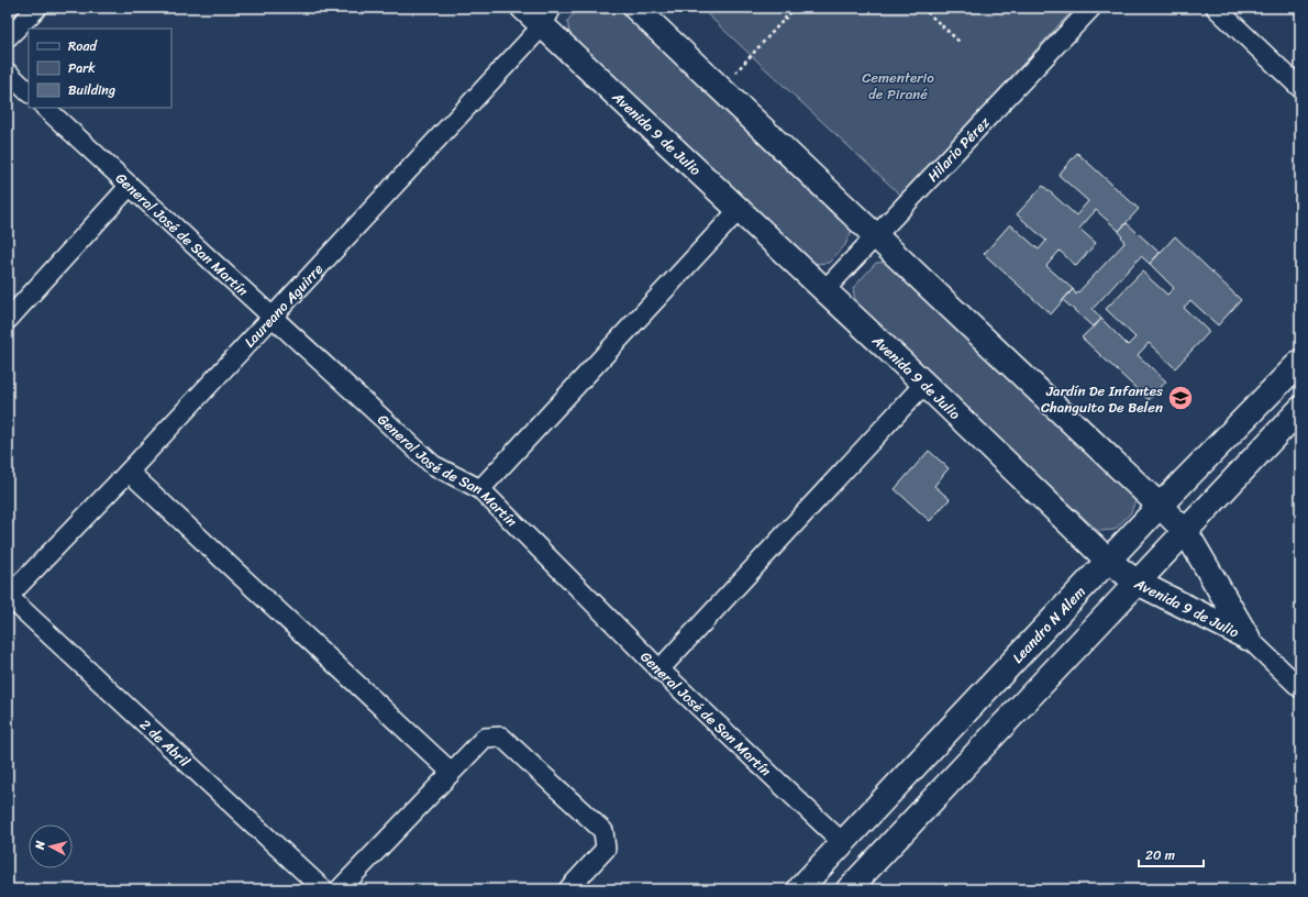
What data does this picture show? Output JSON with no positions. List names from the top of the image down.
{
  "streets": {
    "street": [
      "Avenida 9 de Julio",
      "Hilario Pérez",
      "General José de San Martín",
      "Laureano Aguirre",
      "Leandro N Alem",
      "2 de Abril"
    ]
  },
  "crossings": [
    ["Avenida 9 de Julio", "Hilario Pérez"],
    ["Avenida 9 de Julio", "Laureano Aguirre"],
    ["Avenida 9 de Julio", "Leandro N Alem"],
    ["General José de San Martín", "Laureano Aguirre"],
    ["General José de San Martín", "Leandro N Alem"],
    ["Laureano Aguirre", "2 de Abril"]
  ],
  "parks": ["Cementerio de Pirané"],
  "places": {
    "school or university": ["Jardín De Infantes Changuito De Belen"]
  },
  "legend": ["Road", "Park", "Building"],
  "scale_bar": "20 m",
  "north": "left"
}
